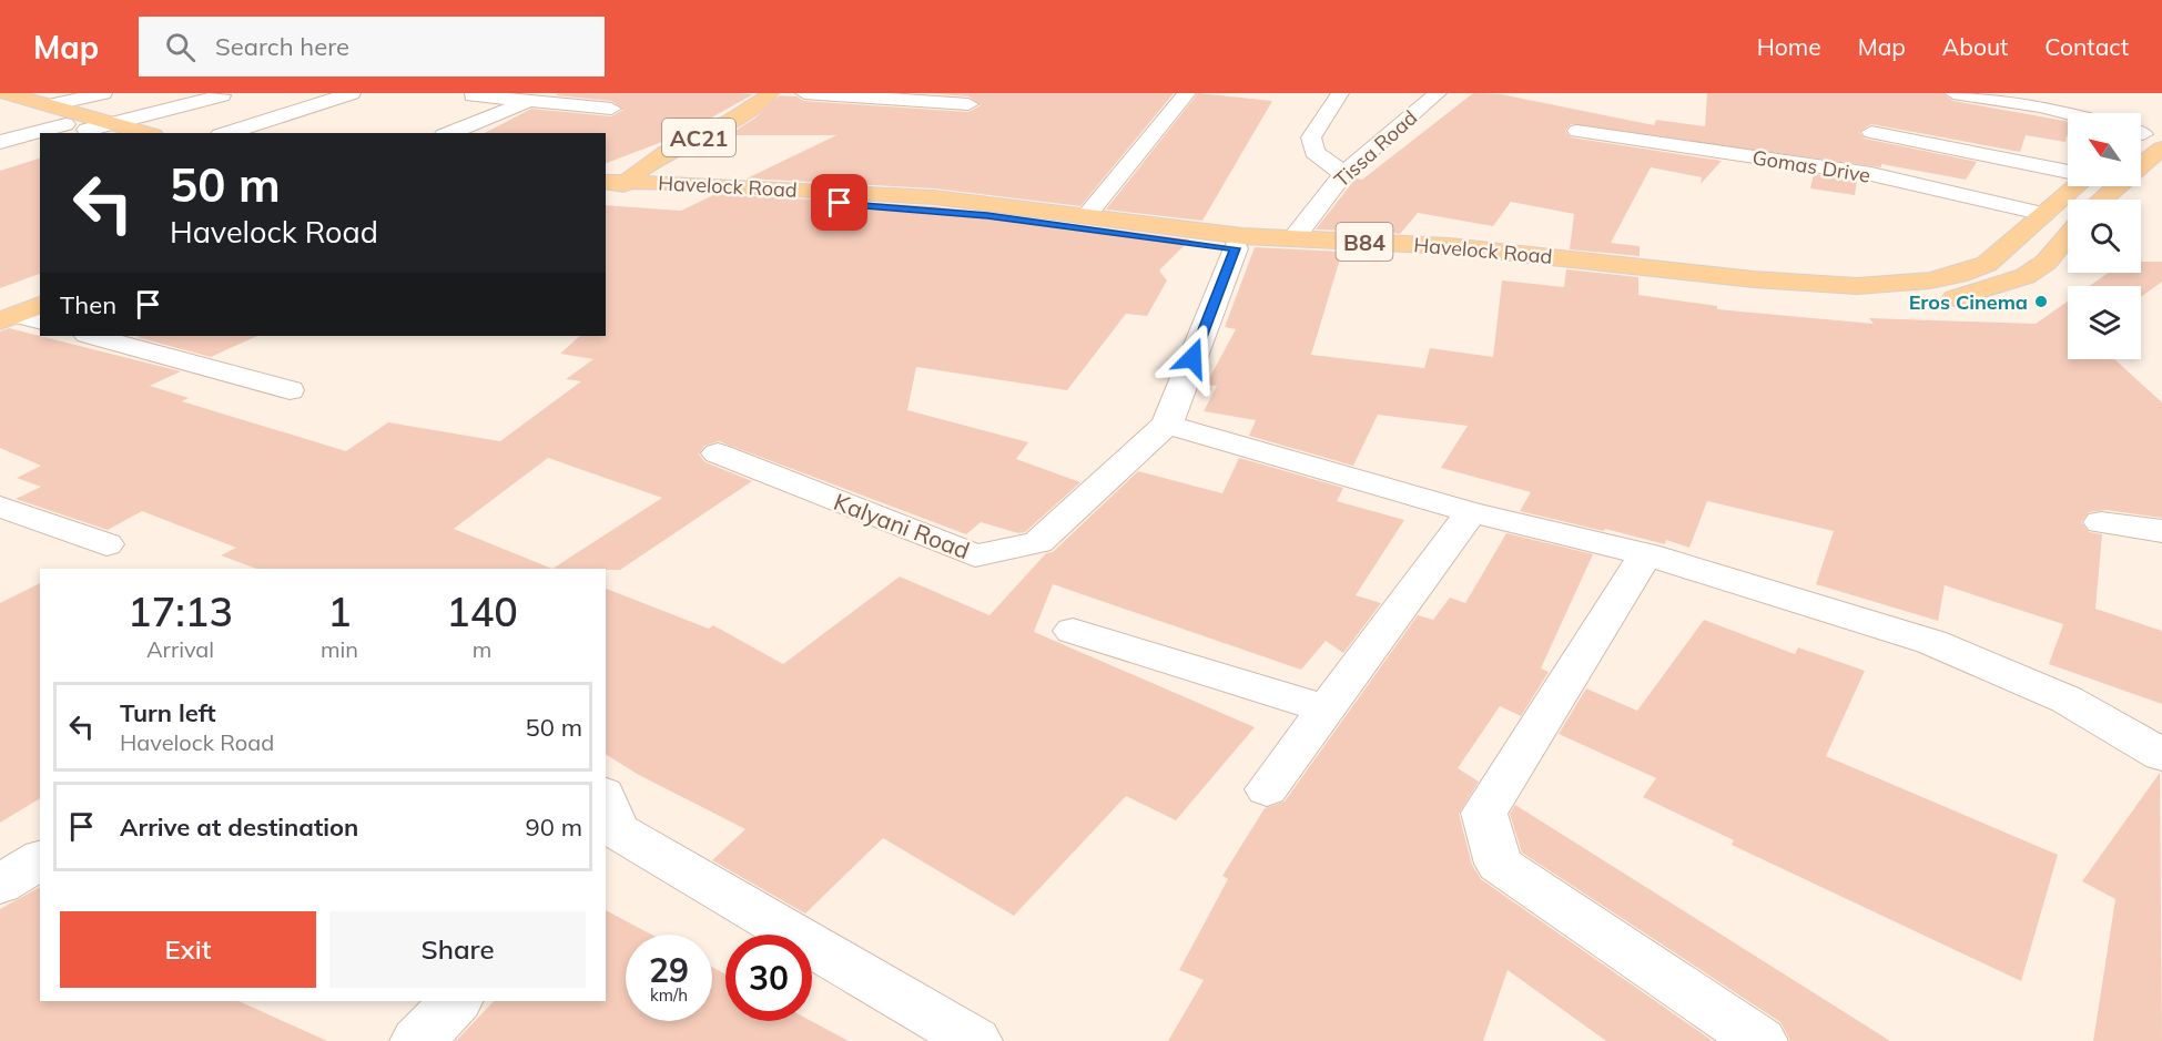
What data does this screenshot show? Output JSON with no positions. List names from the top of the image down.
{
  "streets": {
    "main road": ["AC21", "Havelock Road", "B84"],
    "street": ["Tissa Road", "Gomas Drive", "Kalyani Road"]
  },
  "crossings": [
    ["AC21", "Havelock Road"],
    ["Tissa Road", "Havelock Road"],
    ["Gomas Drive", "Havelock Road"]
  ],
  "places": ["Eros Cinema"],
  "north": "top left",
  "page": {
    "header": "Map",
    "search": "Search here",
    "nav": [
      "Home",
      "Map",
      "About",
      "Contact"
    ],
    "turn": ["50 m", "Havelock Road"],
    "then": "Then",
    "eta": [
      "17:13",
      "Arrival",
      "1",
      "min",
      "140",
      "m"
    ],
    "list": [
      {
        "name": "Turn left",
        "note": "Havelock Road",
        "value": "50 m"
      },
      {
        "name": "Arrive at destination",
        "value": "90 m"
      }
    ],
    "buttons": ["Exit", "Share"],
    "speed": "29 km/h",
    "limit": "30"
  }
}
